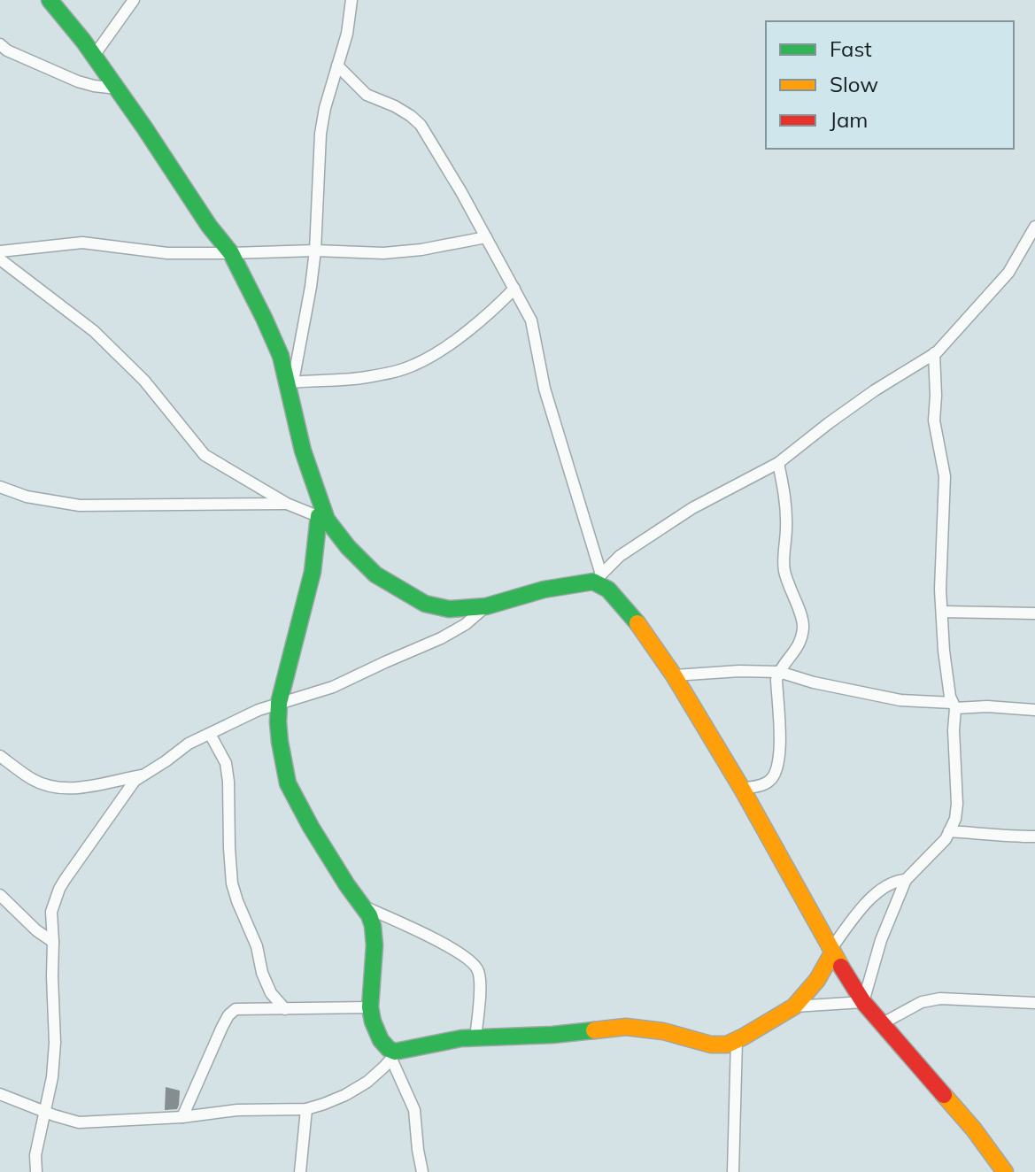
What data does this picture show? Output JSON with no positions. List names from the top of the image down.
{
  "legend": ["Fast", "Slow", "Jam"]
}
